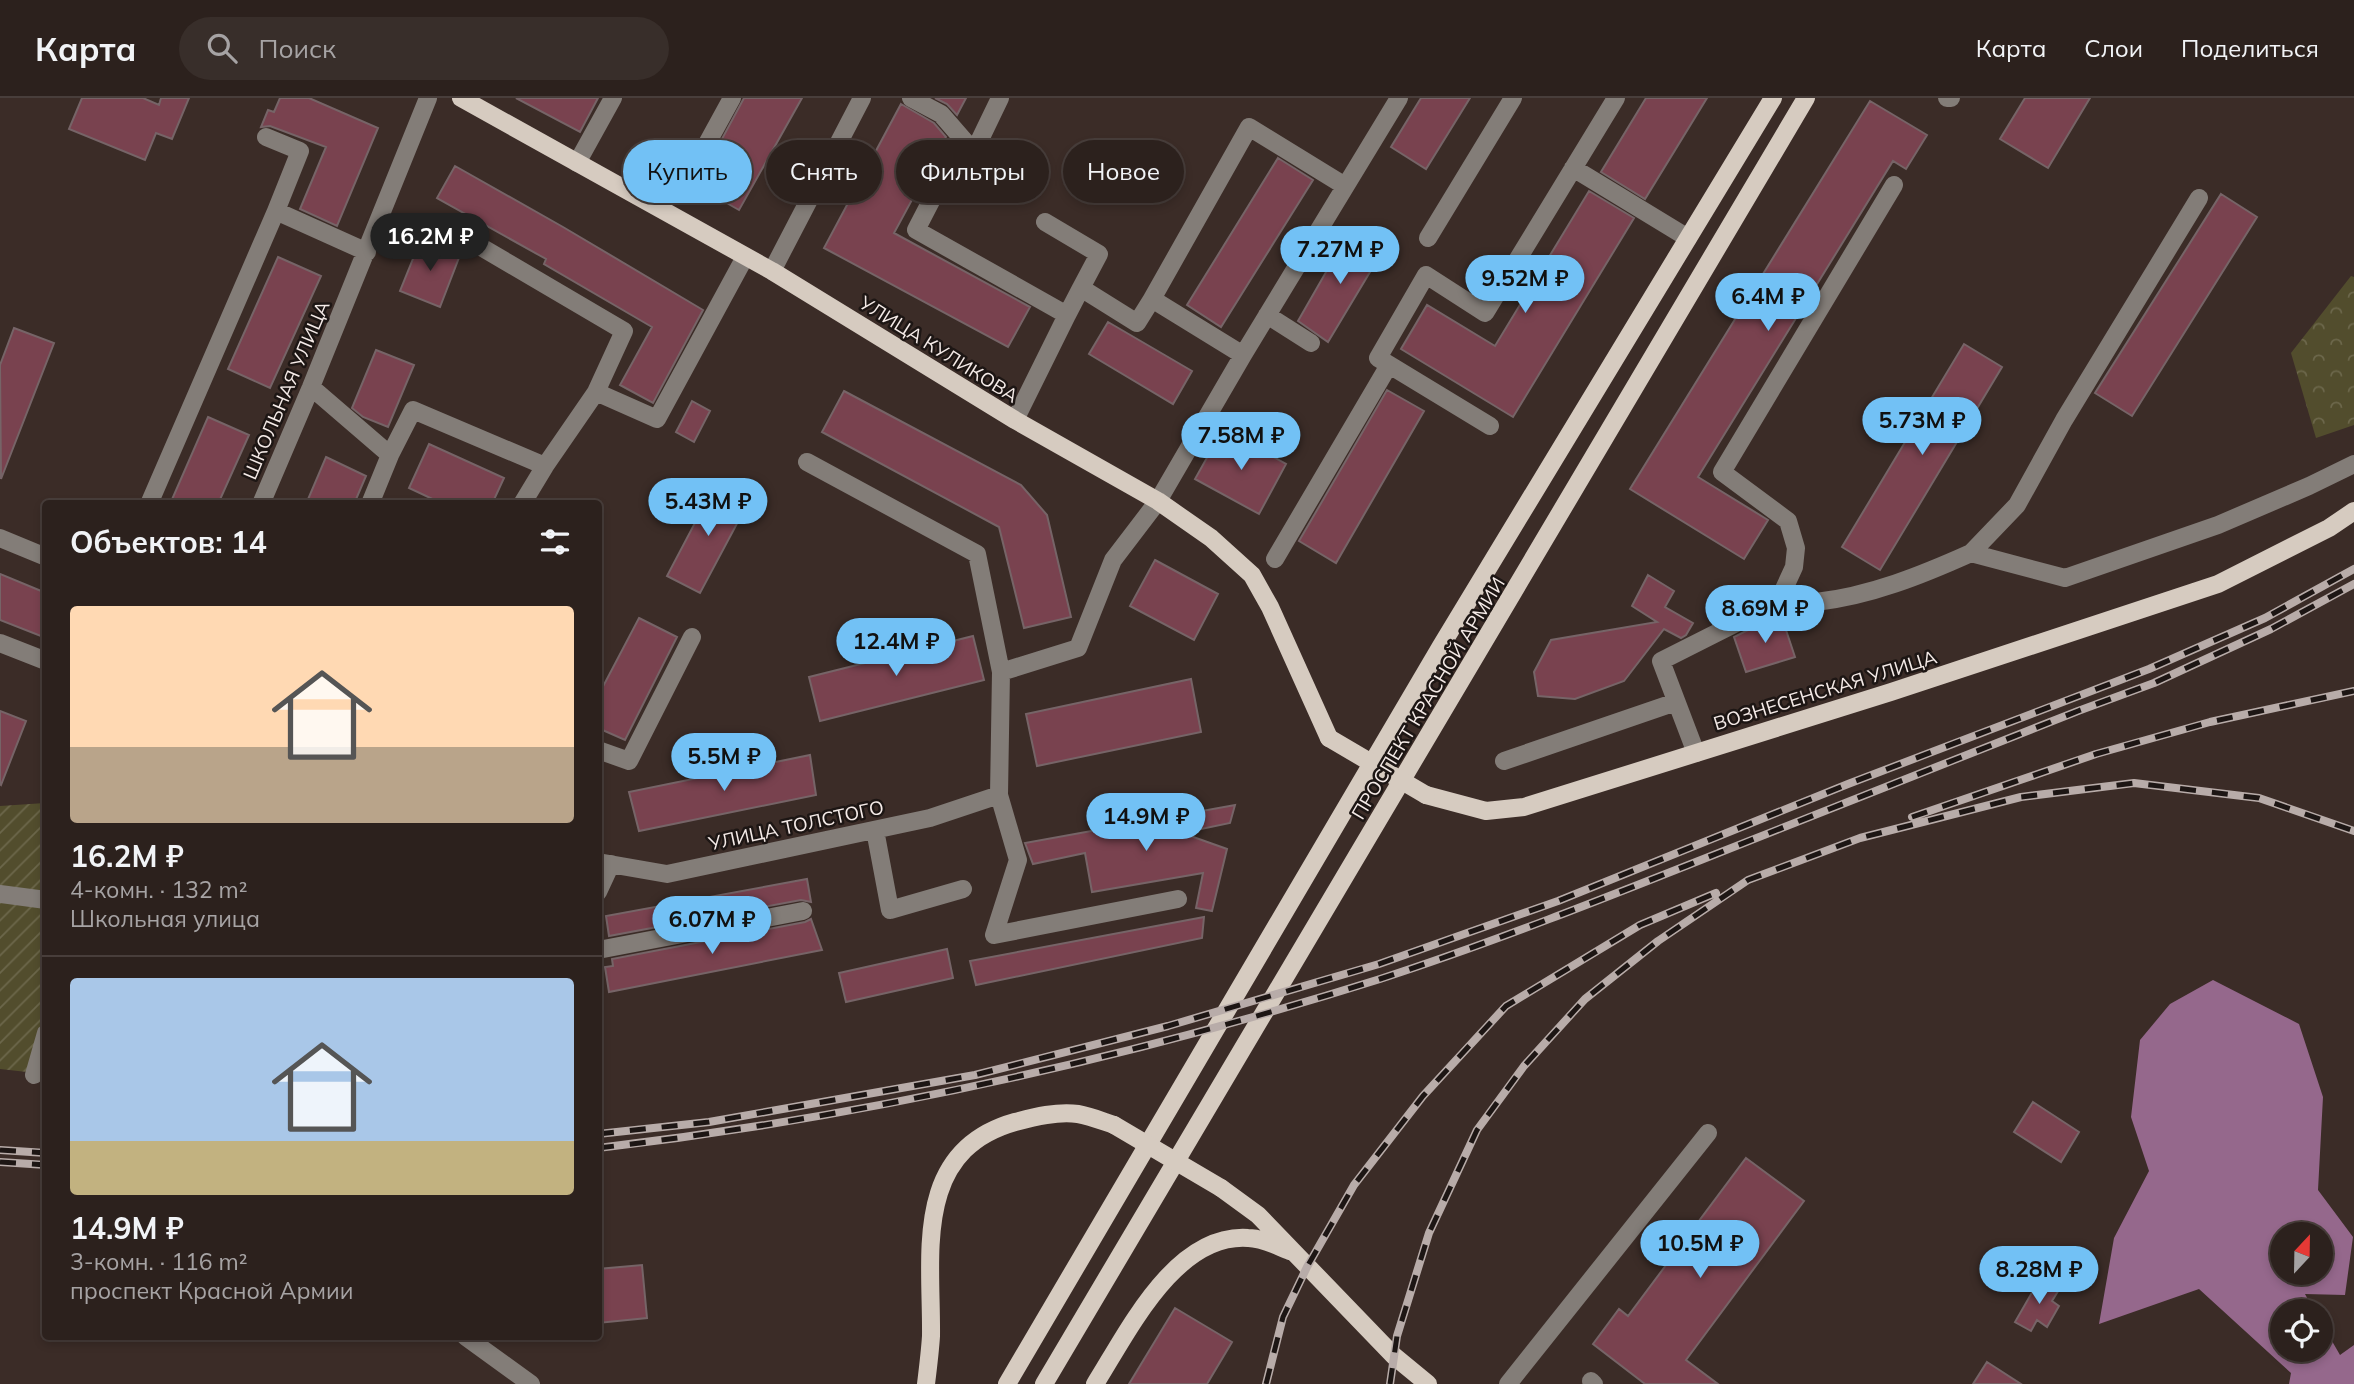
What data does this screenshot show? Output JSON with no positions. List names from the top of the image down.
{
  "streets": {
    "main road": ["УЛИЦА КУЛИКОВА", "ВОЗНЕСЕНСКАЯ УЛИЦА", "ПРОСПЕКТ КРАСНОЙ АРМИИ"],
    "street": ["ШКОЛЬНАЯ УЛИЦА", "УЛИЦА ТОЛСТОГО"]
  },
  "crossings": [
    ["УЛИЦА КУЛИКОВА", "ВОЗНЕСЕНСКАЯ УЛИЦА"]
  ],
  "north": "top",
  "page": {
    "header": "Карта",
    "search": "Поиск",
    "nav": ["Карта", "Слои", "Поделиться"],
    "chip": [
      "Купить",
      "Снять",
      "Фильтры",
      "Новое"
    ],
    "price": [
      "16.2M ₽",
      "7.27M ₽",
      "9.52M ₽",
      "6.4M ₽",
      "5.73M ₽",
      "7.58M ₽",
      "5.43M ₽",
      "8.69M ₽",
      "12.4M ₽",
      "5.5M ₽",
      "14.9M ₽",
      "6.07M ₽",
      "10.5M ₽",
      "8.28M ₽"
    ],
    "heading": "Объектов: 14",
    "list": [
      {
        "name": "16.2M ₽",
        "note": "4-комн. · 132 m² · Школьная улица"
      },
      {
        "name": "14.9M ₽",
        "note": "3-комн. · 116 m² · проспект Красной Армии"
      }
    ]
  }
}
